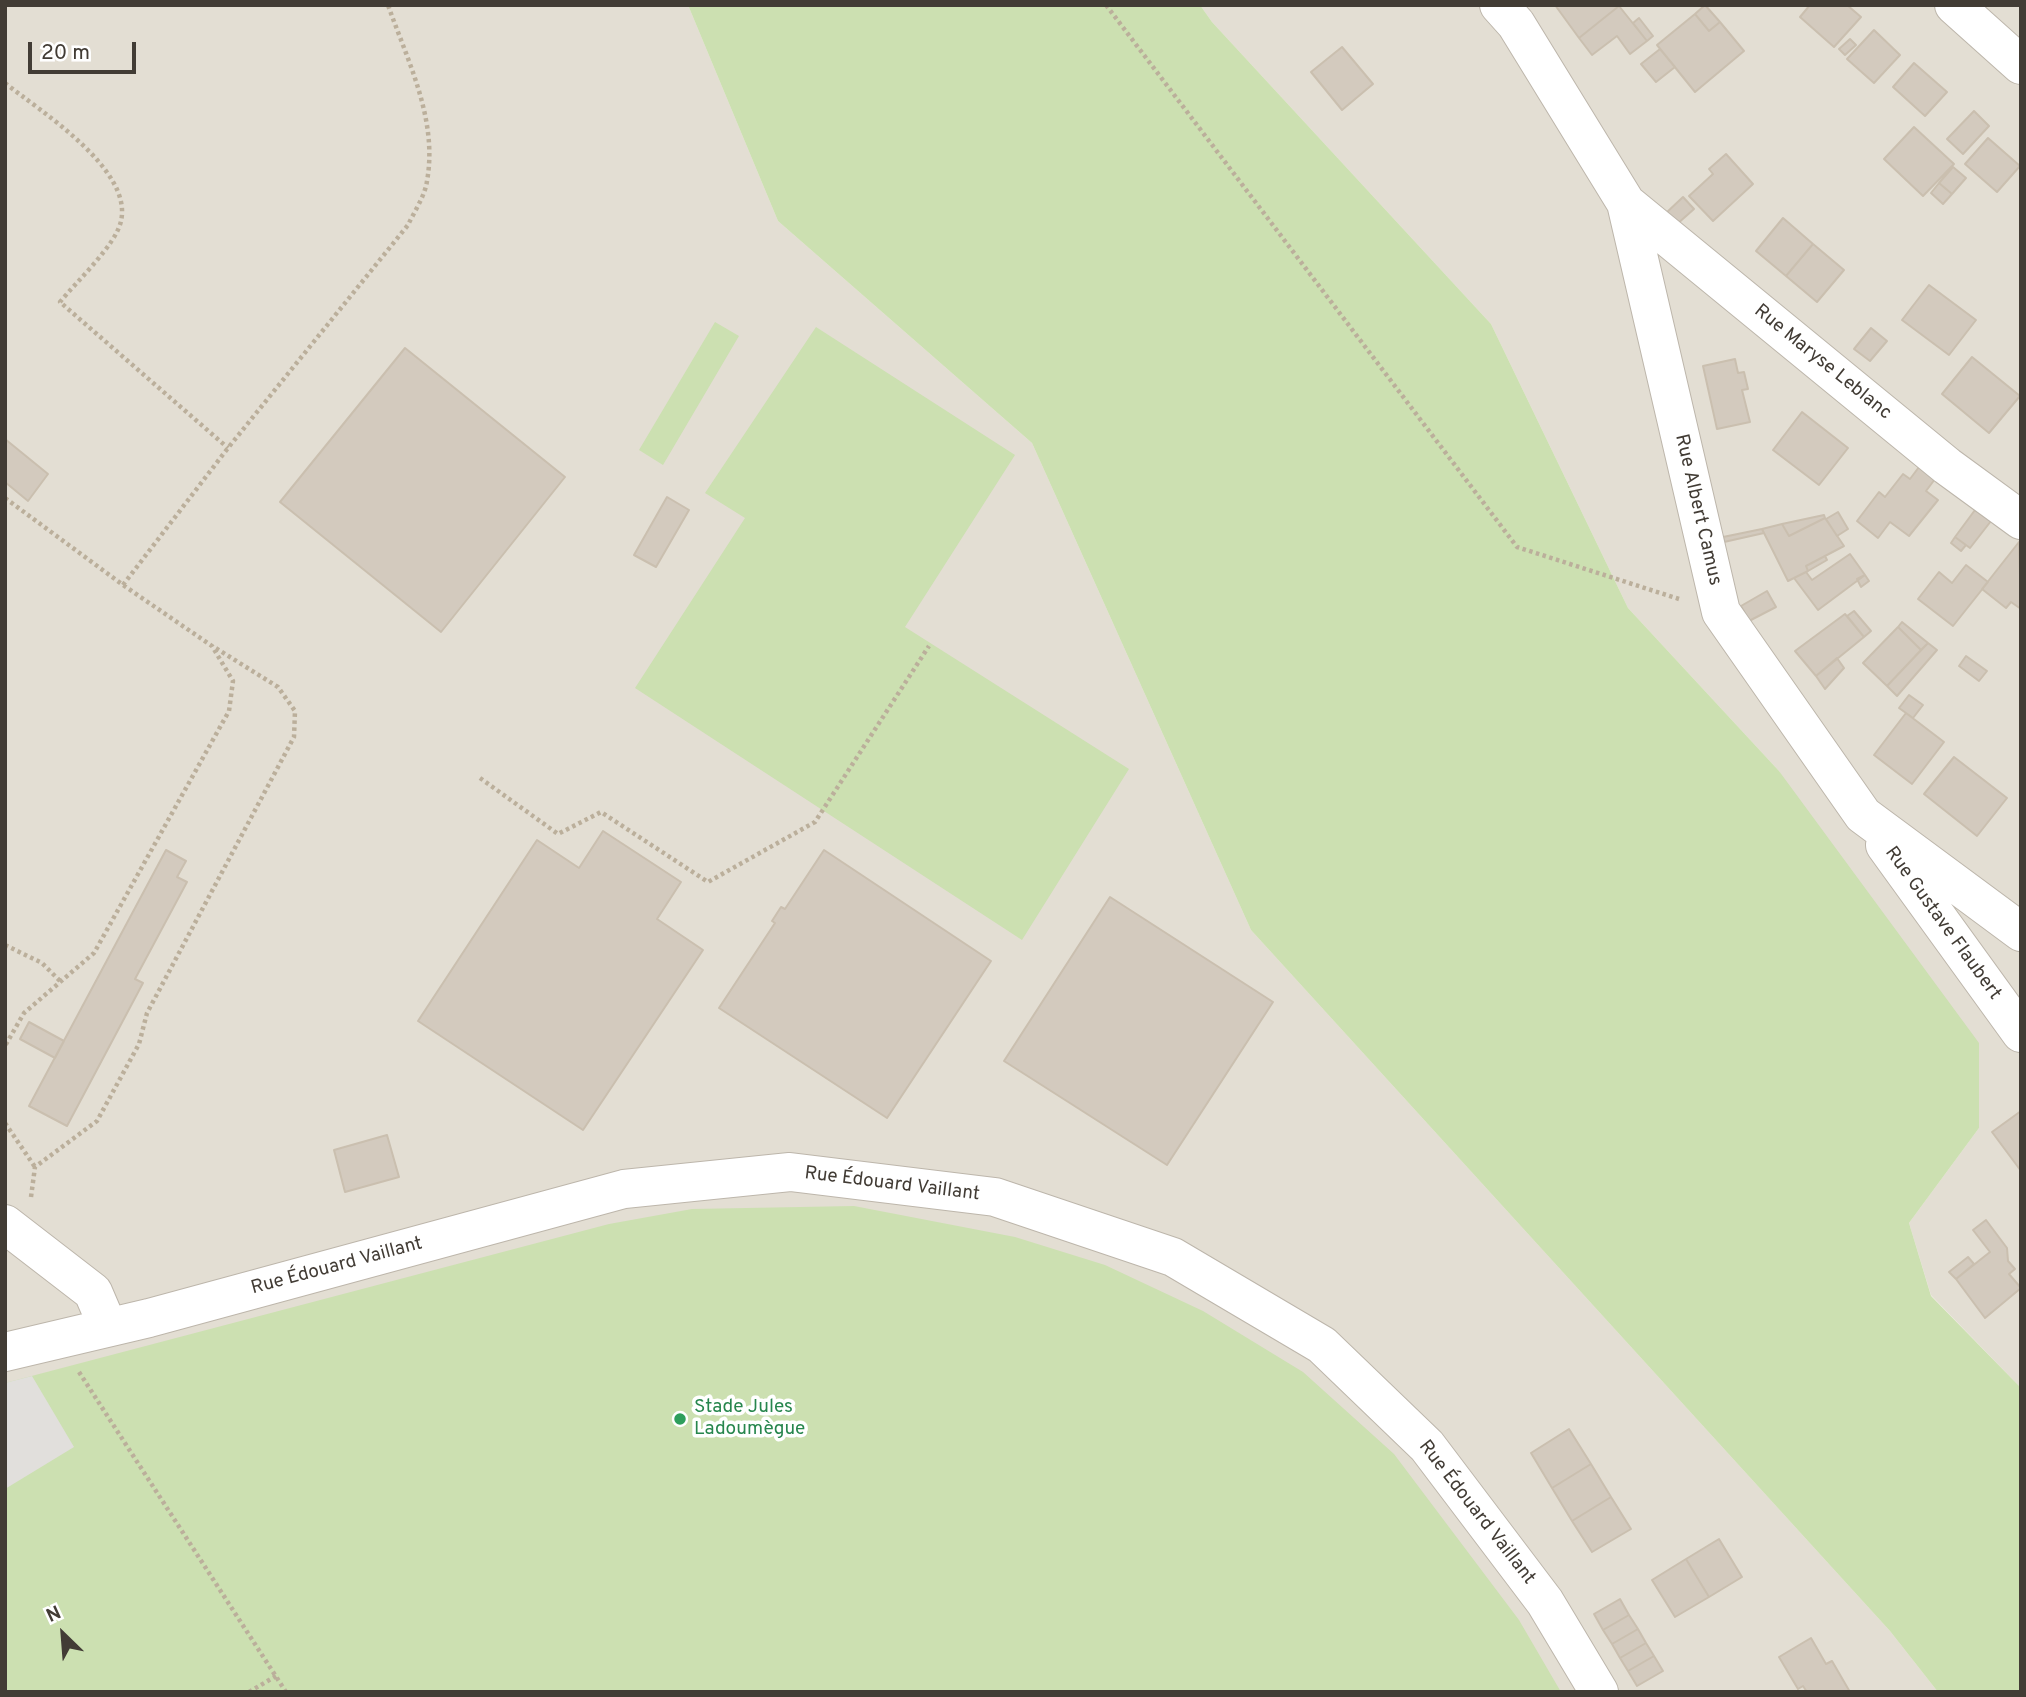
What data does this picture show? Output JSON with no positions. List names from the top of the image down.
{
  "streets": {
    "street": [
      "Rue Maryse Leblanc",
      "Rue Albert Camus",
      "Rue Gustave Flaubert",
      "Rue Édouard Vaillant"
    ]
  },
  "crossings": [
    ["Rue Maryse Leblanc", "Rue Albert Camus"],
    ["Rue Albert Camus", "Rue Gustave Flaubert"]
  ],
  "places": ["Stade Jules Ladoumègue"],
  "scale_bar": "20 m",
  "north": "top left"
}
